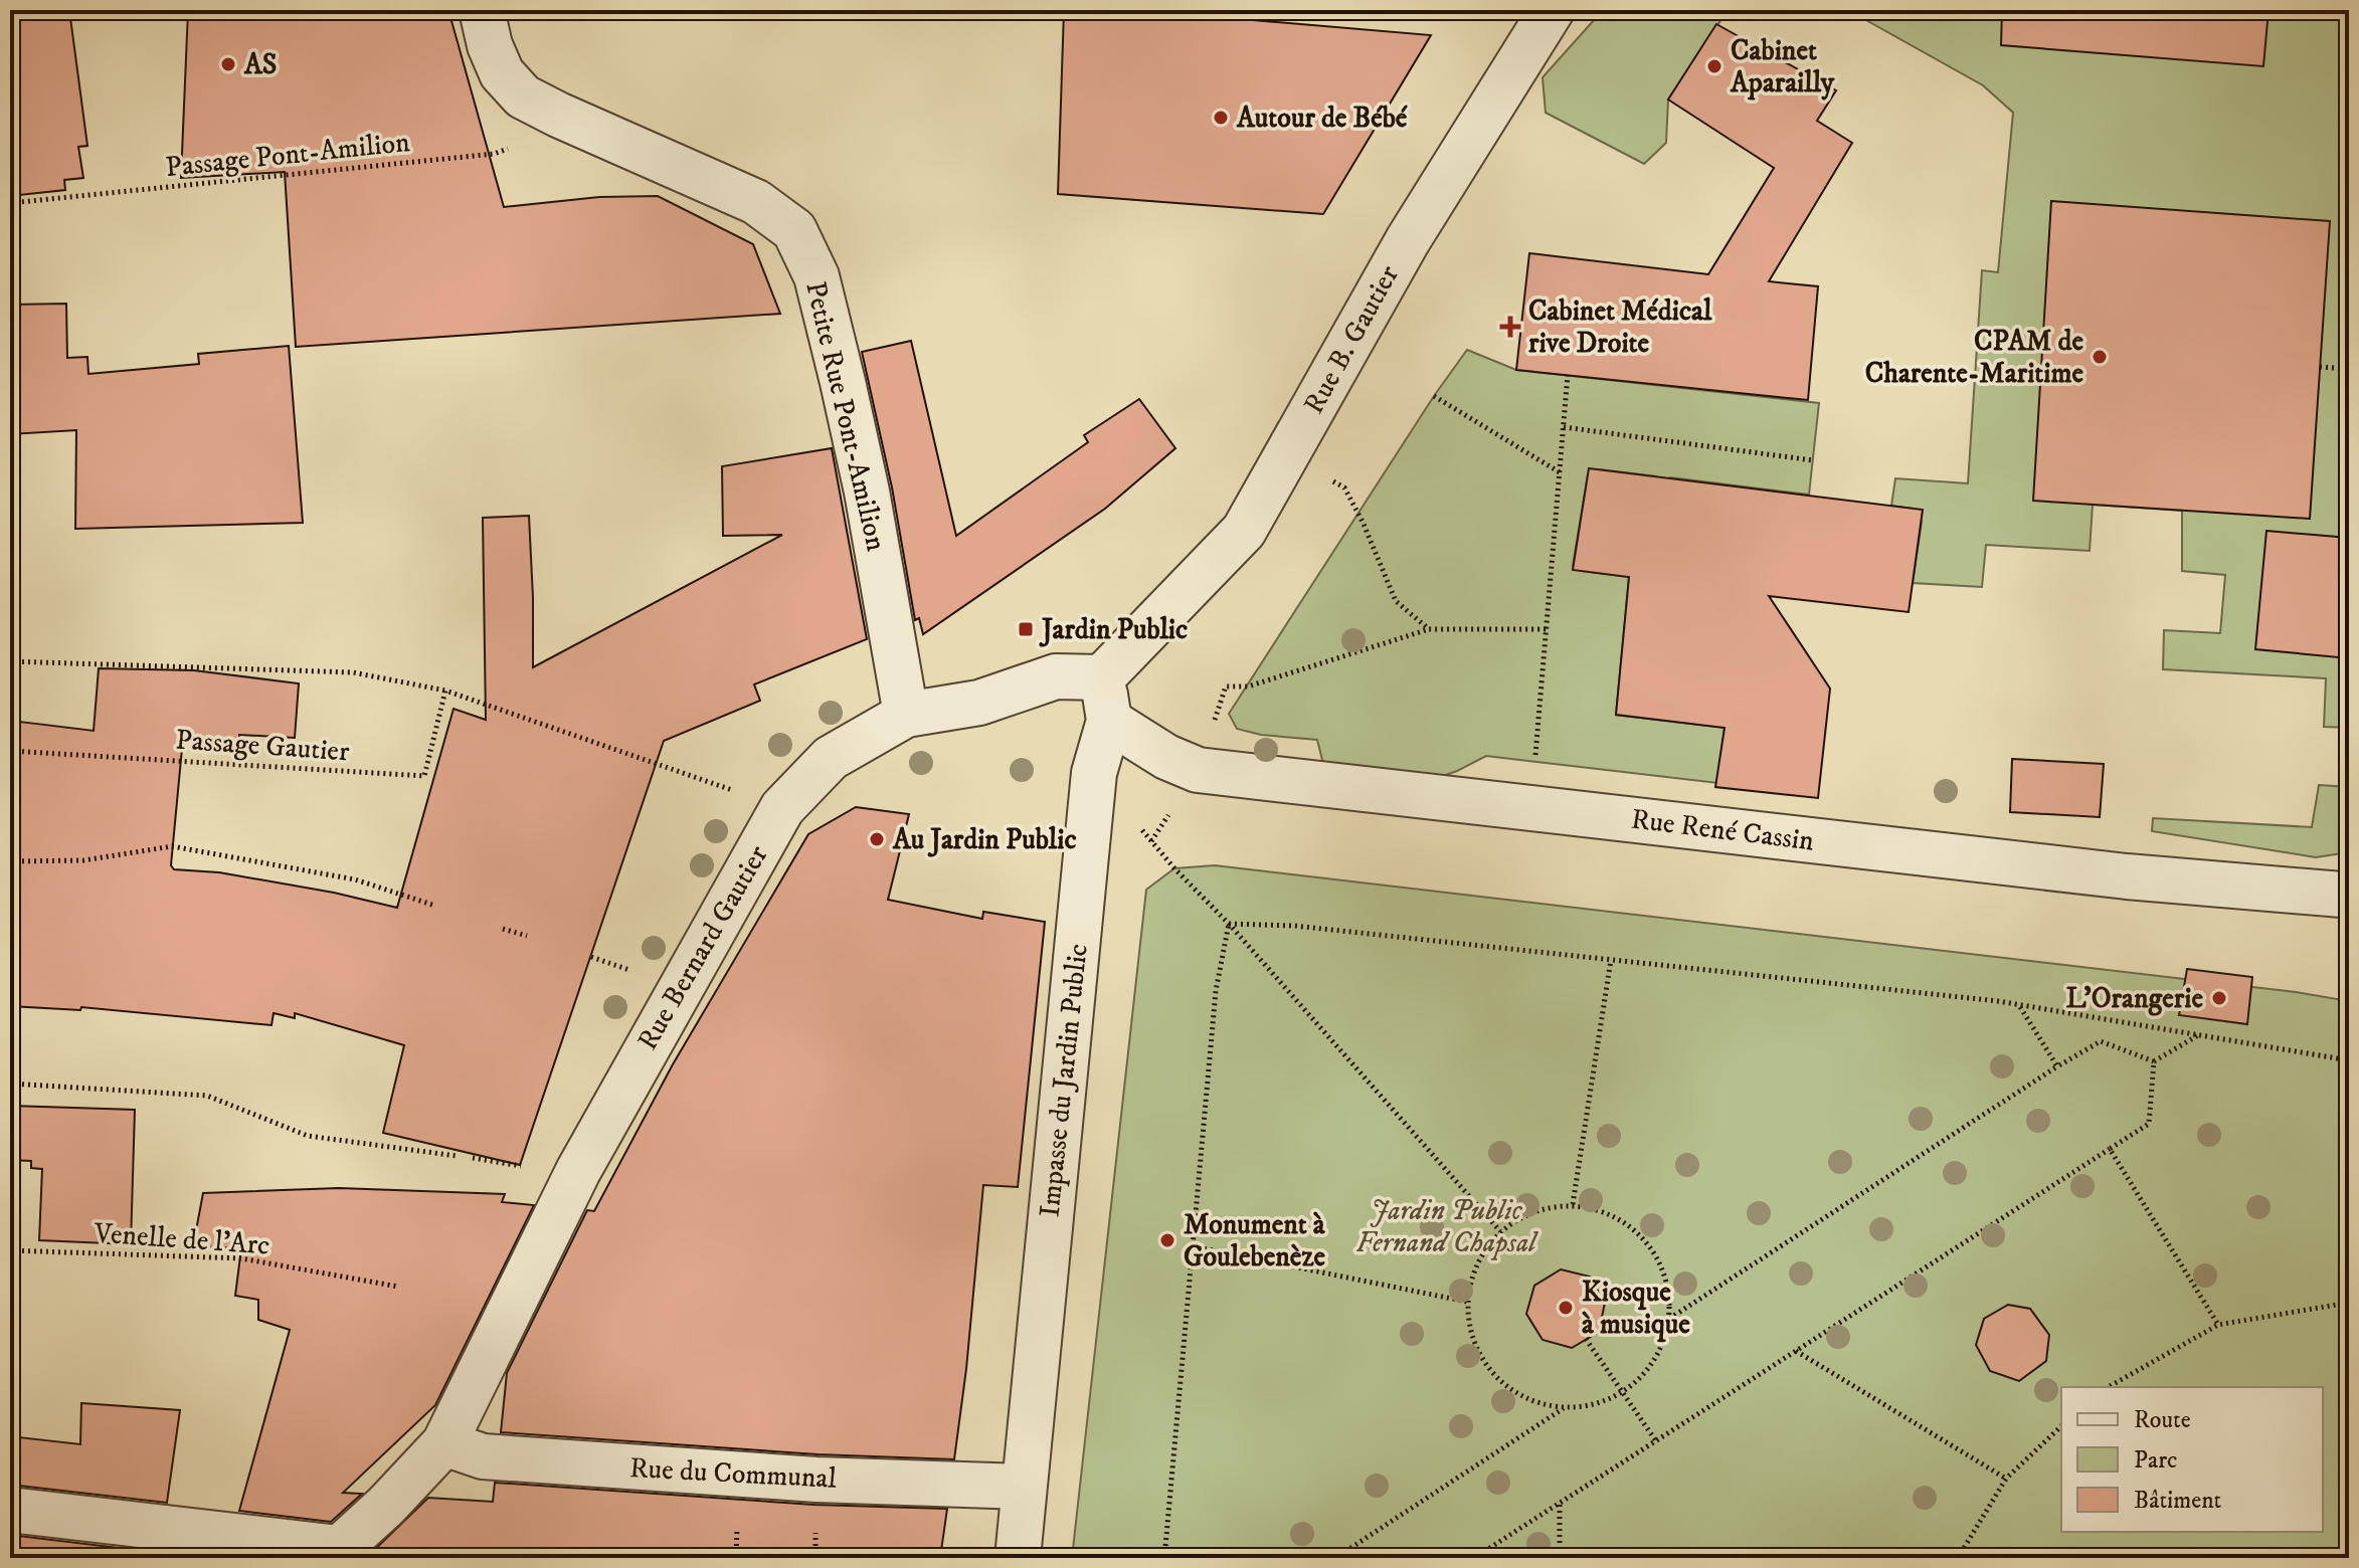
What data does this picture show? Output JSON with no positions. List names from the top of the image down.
{
  "streets": {
    "street": [
      "Rue B. Gautier",
      "Petite Rue Pont-Amilion",
      "Rue René Cassin",
      "Rue Bernard Gautier",
      "Impasse du Jardin Public",
      "Rue du Communal"
    ],
    "path": ["Passage Pont-Amilion", "Passage Gautier", "Venelle de l'Arc"]
  },
  "crossings": [
    ["Passage Pont-Amilion", "Petite Rue Pont-Amilion"],
    ["Rue B. Gautier", "Rue Bernard Gautier"],
    ["Rue B. Gautier", "Impasse du Jardin Public"],
    ["Petite Rue Pont-Amilion", "Rue Bernard Gautier"],
    ["Rue René Cassin", "Impasse du Jardin Public"],
    ["Rue Bernard Gautier", "Impasse du Jardin Public"],
    ["Rue Bernard Gautier", "Rue du Communal"],
    ["Impasse du Jardin Public", "Rue du Communal"]
  ],
  "parks": ["Jardin Public Fernand Chapsal"],
  "places": {
    "other": [
      "AS",
      "Cabinet Aparailly",
      "Autour de Bébé",
      "CPAM de Charente-Maritime",
      "Au Jardin Public",
      "L'Orangerie",
      "Monument à Goulebenèze",
      "Kiosque à musique"
    ],
    "health": ["Cabinet Médical rive Droite"],
    "transit": ["Jardin Public"]
  },
  "legend": ["Route", "Parc", "Bâtiment"]
}
